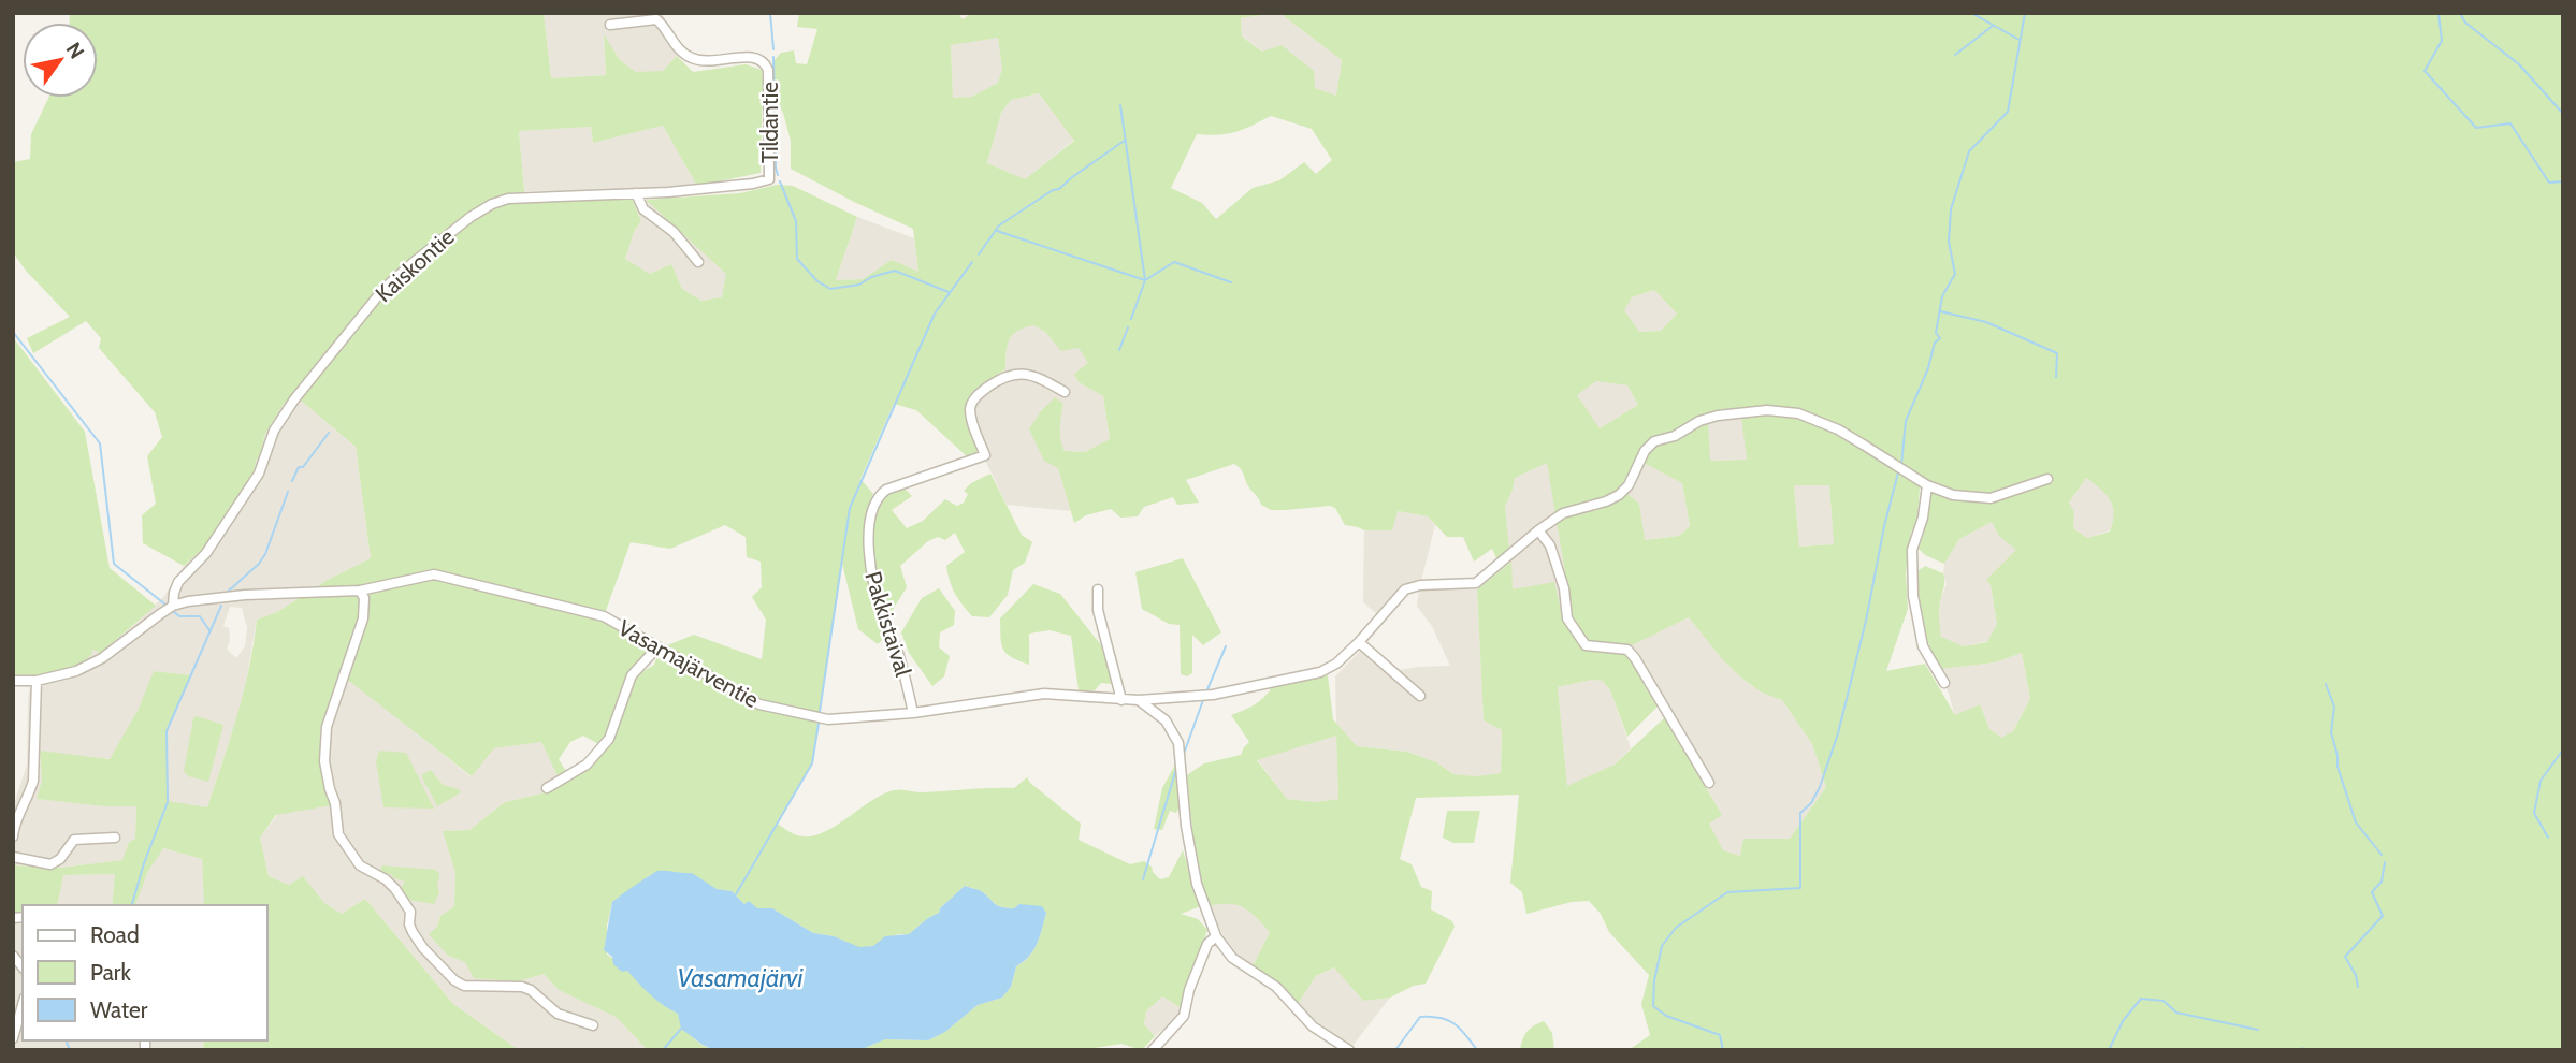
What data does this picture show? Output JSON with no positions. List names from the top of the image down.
{
  "streets": {
    "street": [
      "Tildantie",
      "Kaiskontie",
      "Pakkistaival",
      "Vasamajärventie"
    ]
  },
  "crossings": [
    ["Tildantie", "Kaiskontie"],
    ["Kaiskontie", "Vasamajärventie"],
    ["Pakkistaival", "Vasamajärventie"]
  ],
  "water": ["Vasamajärvi"],
  "legend": ["Road", "Park", "Water"],
  "north": "top right"
}
